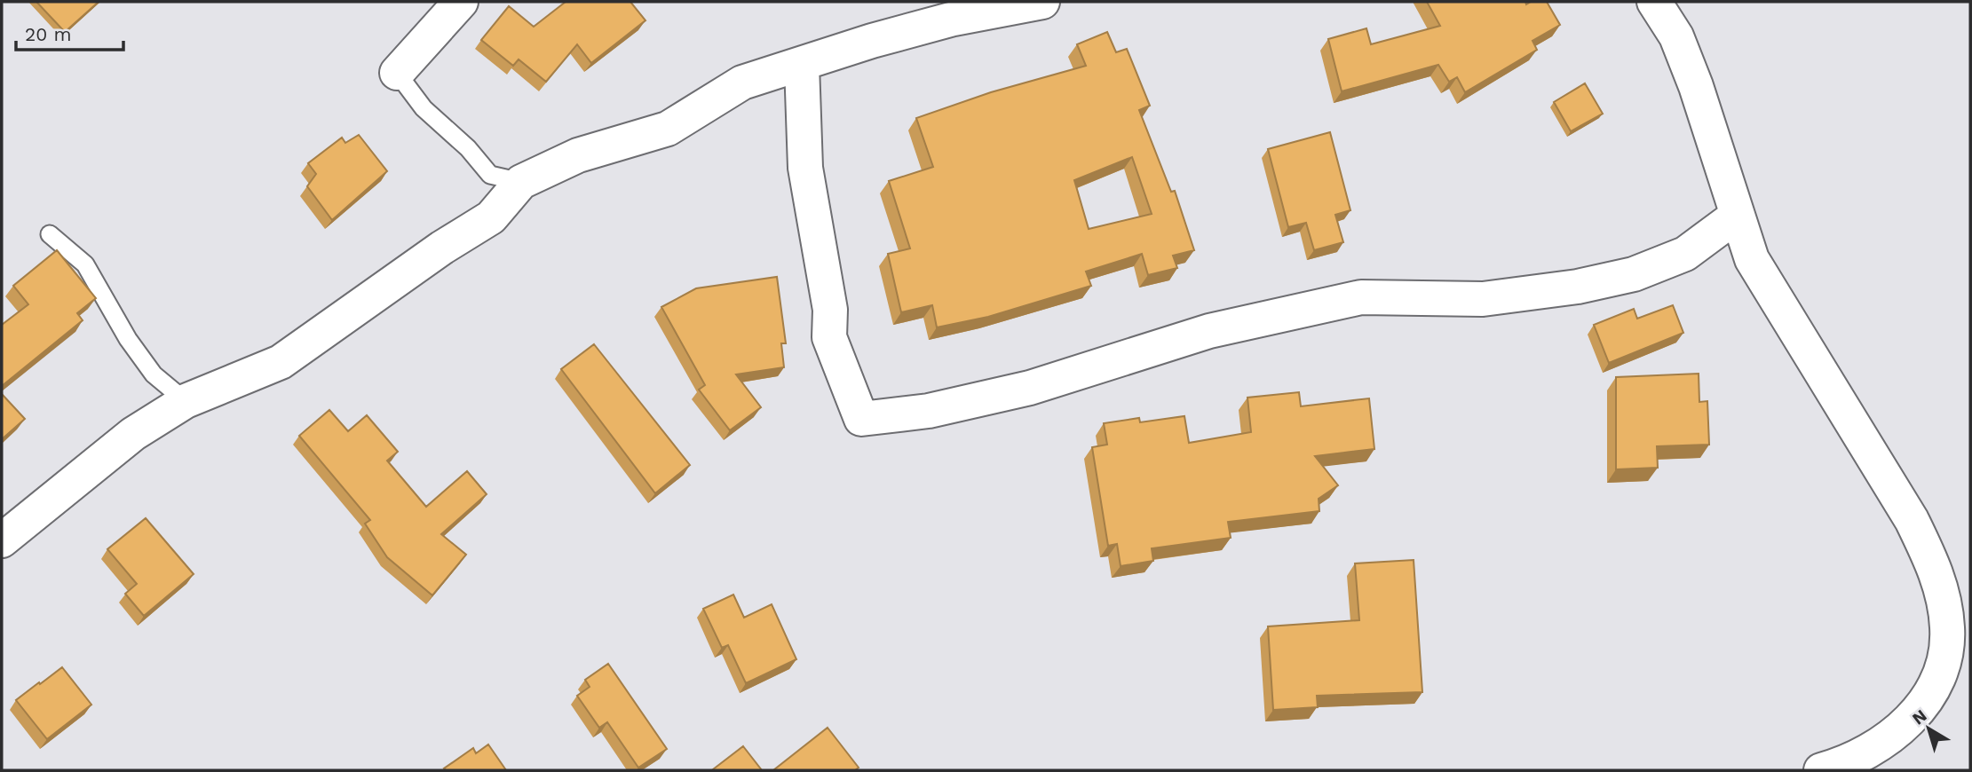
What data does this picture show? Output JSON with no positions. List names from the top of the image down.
{
  "scale_bar": "20 m",
  "north": "top left"
}
